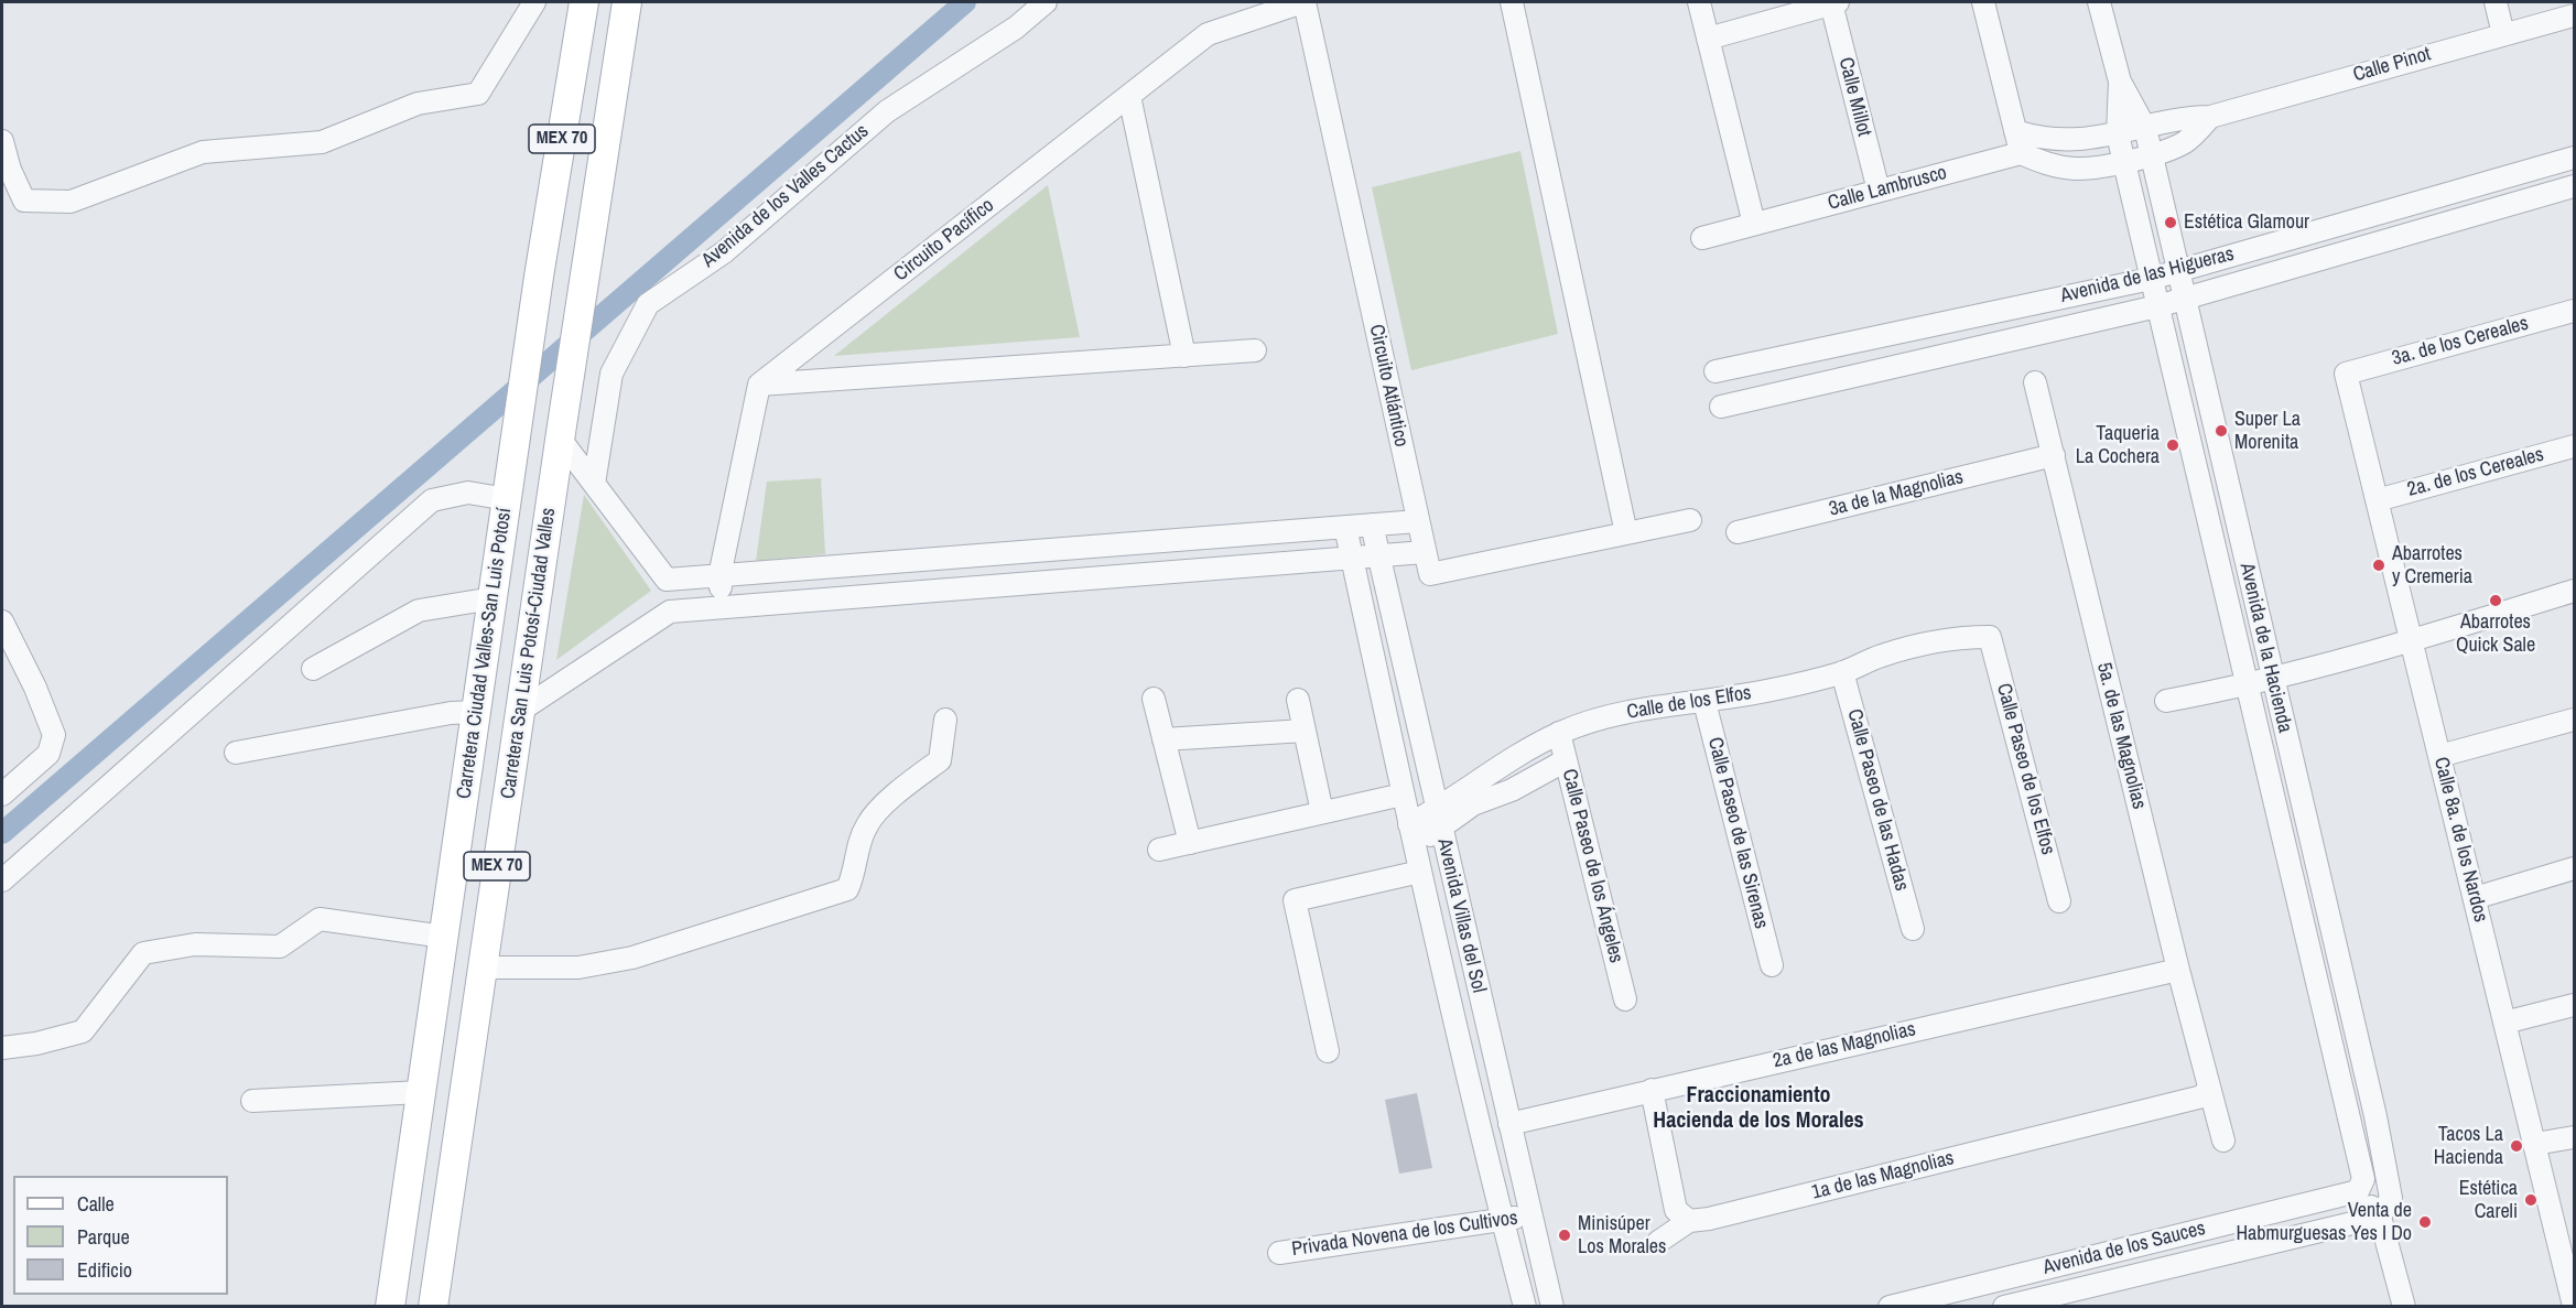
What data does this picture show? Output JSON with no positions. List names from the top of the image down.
{
  "streets": {
    "main road": ["MEX 70", "Carretera Ciudad Valles-San Luis Potosí", "Carretera San Luis Potosí-Ciudad Valles"],
    "street": [
      "Calle Pinot",
      "Calle Millot",
      "Calle Lambrusco",
      "Avenida de los Valles Cactus",
      "Circuito Pacífico",
      "Avenida de las Higueras",
      "3a. de los Cereales",
      "Circuito Atlántico",
      "2a. de los Cereales",
      "3a de la Magnolias",
      "Avenida de la Hacienda",
      "Calle de los Elfos",
      "5a. de las Magnolias",
      "Calle Paseo de los Elfos",
      "Calle Paseo de las Hadas",
      "Calle Paseo de las Sirenas",
      "Calle 8a. de los Nardos",
      "Calle Paseo de los Ángeles",
      "Avenida Villas del Sol",
      "2a de las Magnolias",
      "1a de las Magnolias",
      "Privada Novena de los Cultivos",
      "Avenida de los Sauces"
    ]
  },
  "crossings": [
    ["Calle Pinot", "Avenida de la Hacienda"],
    ["Calle Millot", "Calle Lambrusco"],
    ["Circuito Pacífico", "Circuito Atlántico"],
    ["Avenida de las Higueras", "Avenida de la Hacienda"],
    ["3a. de los Cereales", "Calle 8a. de los Nardos"],
    ["2a. de los Cereales", "Calle 8a. de los Nardos"],
    ["3a de la Magnolias", "5a. de las Magnolias"],
    ["Avenida de la Hacienda", "Avenida de los Sauces"],
    ["Calle de los Elfos", "Calle Paseo de los Elfos"],
    ["Calle de los Elfos", "Calle Paseo de las Hadas"],
    ["Calle de los Elfos", "Calle Paseo de las Sirenas"],
    ["Calle de los Elfos", "Calle Paseo de los Ángeles"],
    ["Calle de los Elfos", "Avenida Villas del Sol"],
    ["5a. de las Magnolias", "2a de las Magnolias"],
    ["5a. de las Magnolias", "1a de las Magnolias"],
    ["Avenida Villas del Sol", "2a de las Magnolias"],
    ["Avenida Villas del Sol", "Privada Novena de los Cultivos"]
  ],
  "districts": ["Fraccionamiento Hacienda de los Morales"],
  "places": [
    "Estética Glamour",
    "Super La Morenita",
    "Taqueria La Cochera",
    "Abarrotes y Cremeria",
    "Abarrotes Quick Sale",
    "Tacos La Hacienda",
    "Estética Careli",
    "Venta de Habmurguesas Yes I Do",
    "Minisúper Los Morales"
  ],
  "legend": ["Calle", "Parque", "Edificio"]
}
